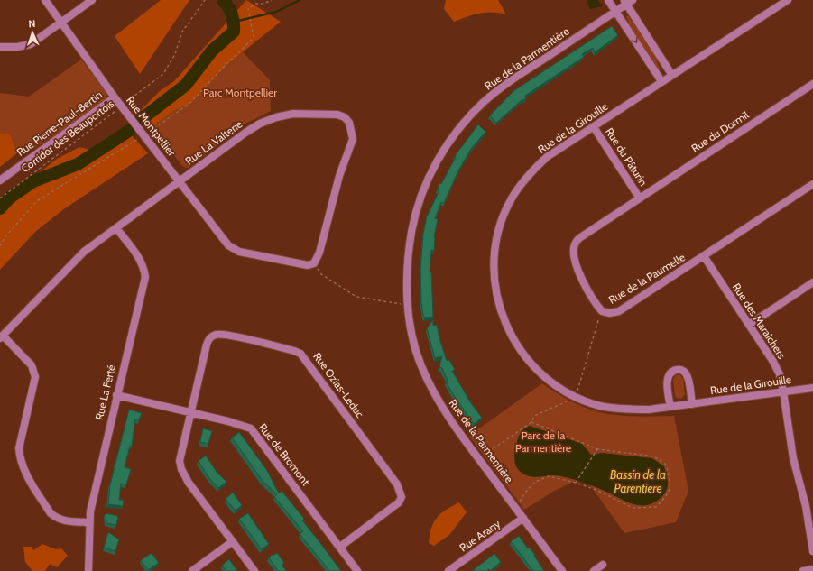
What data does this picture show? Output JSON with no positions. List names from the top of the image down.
{
  "streets": {
    "street": [
      "Rue de la Parmentière",
      "Rue Pierre-Paul-Bertin",
      "Rue Montpellier",
      "Rue de la Girouille",
      "Rue du Dormil",
      "Rue La Valterie",
      "Rue du Pâturin",
      "Rue de la Paumelle",
      "Rue des Maraîchers",
      "Rue Ozias-Leduc",
      "Rue La Ferté",
      "Rue de Bromont",
      "Rue Arany"
    ],
    "path": ["Corridor des Beauportois"]
  },
  "crossings": [
    ["Rue de la Parmentière", "Rue Arany"],
    ["Rue Pierre-Paul-Bertin", "Rue Montpellier"],
    ["Rue Montpellier", "Corridor des Beauportois"],
    ["Rue Montpellier", "Rue La Valterie"],
    ["Rue de la Girouille", "Rue du Pâturin"],
    ["Rue de la Girouille", "Rue des Maraîchers"],
    ["Rue du Dormil", "Rue du Pâturin"],
    ["Rue du Dormil", "Rue de la Paumelle"],
    ["Rue La Valterie", "Rue La Ferté"],
    ["Rue du Pâturin", "Rue de la Paumelle"],
    ["Rue de la Paumelle", "Rue des Maraîchers"],
    ["Rue Ozias-Leduc", "Rue de Bromont"],
    ["Rue La Ferté", "Rue de Bromont"]
  ],
  "water": ["Bassin de la Parentiere"],
  "parks": ["Parc Montpellier", "Parc de la Parmentière"],
  "north": "top"
}
